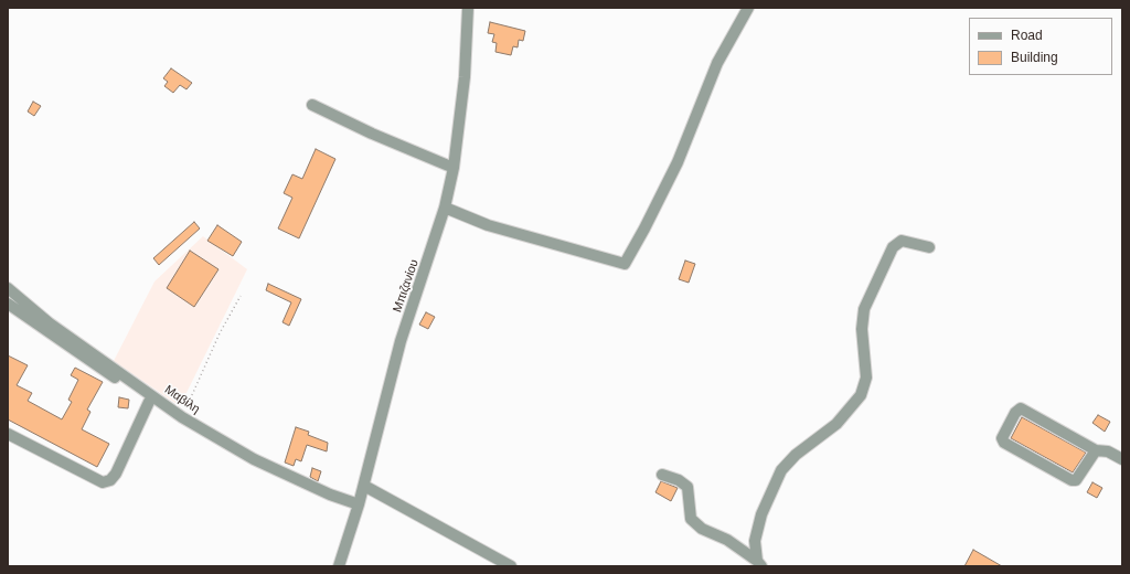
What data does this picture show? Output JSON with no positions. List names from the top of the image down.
{
  "streets": {
    "street": ["Μπιζανίου", "Μαβίλη"]
  },
  "crossings": [
    ["Μπιζανίου", "Μαβίλη"]
  ],
  "legend": ["Road", "Building"]
}
